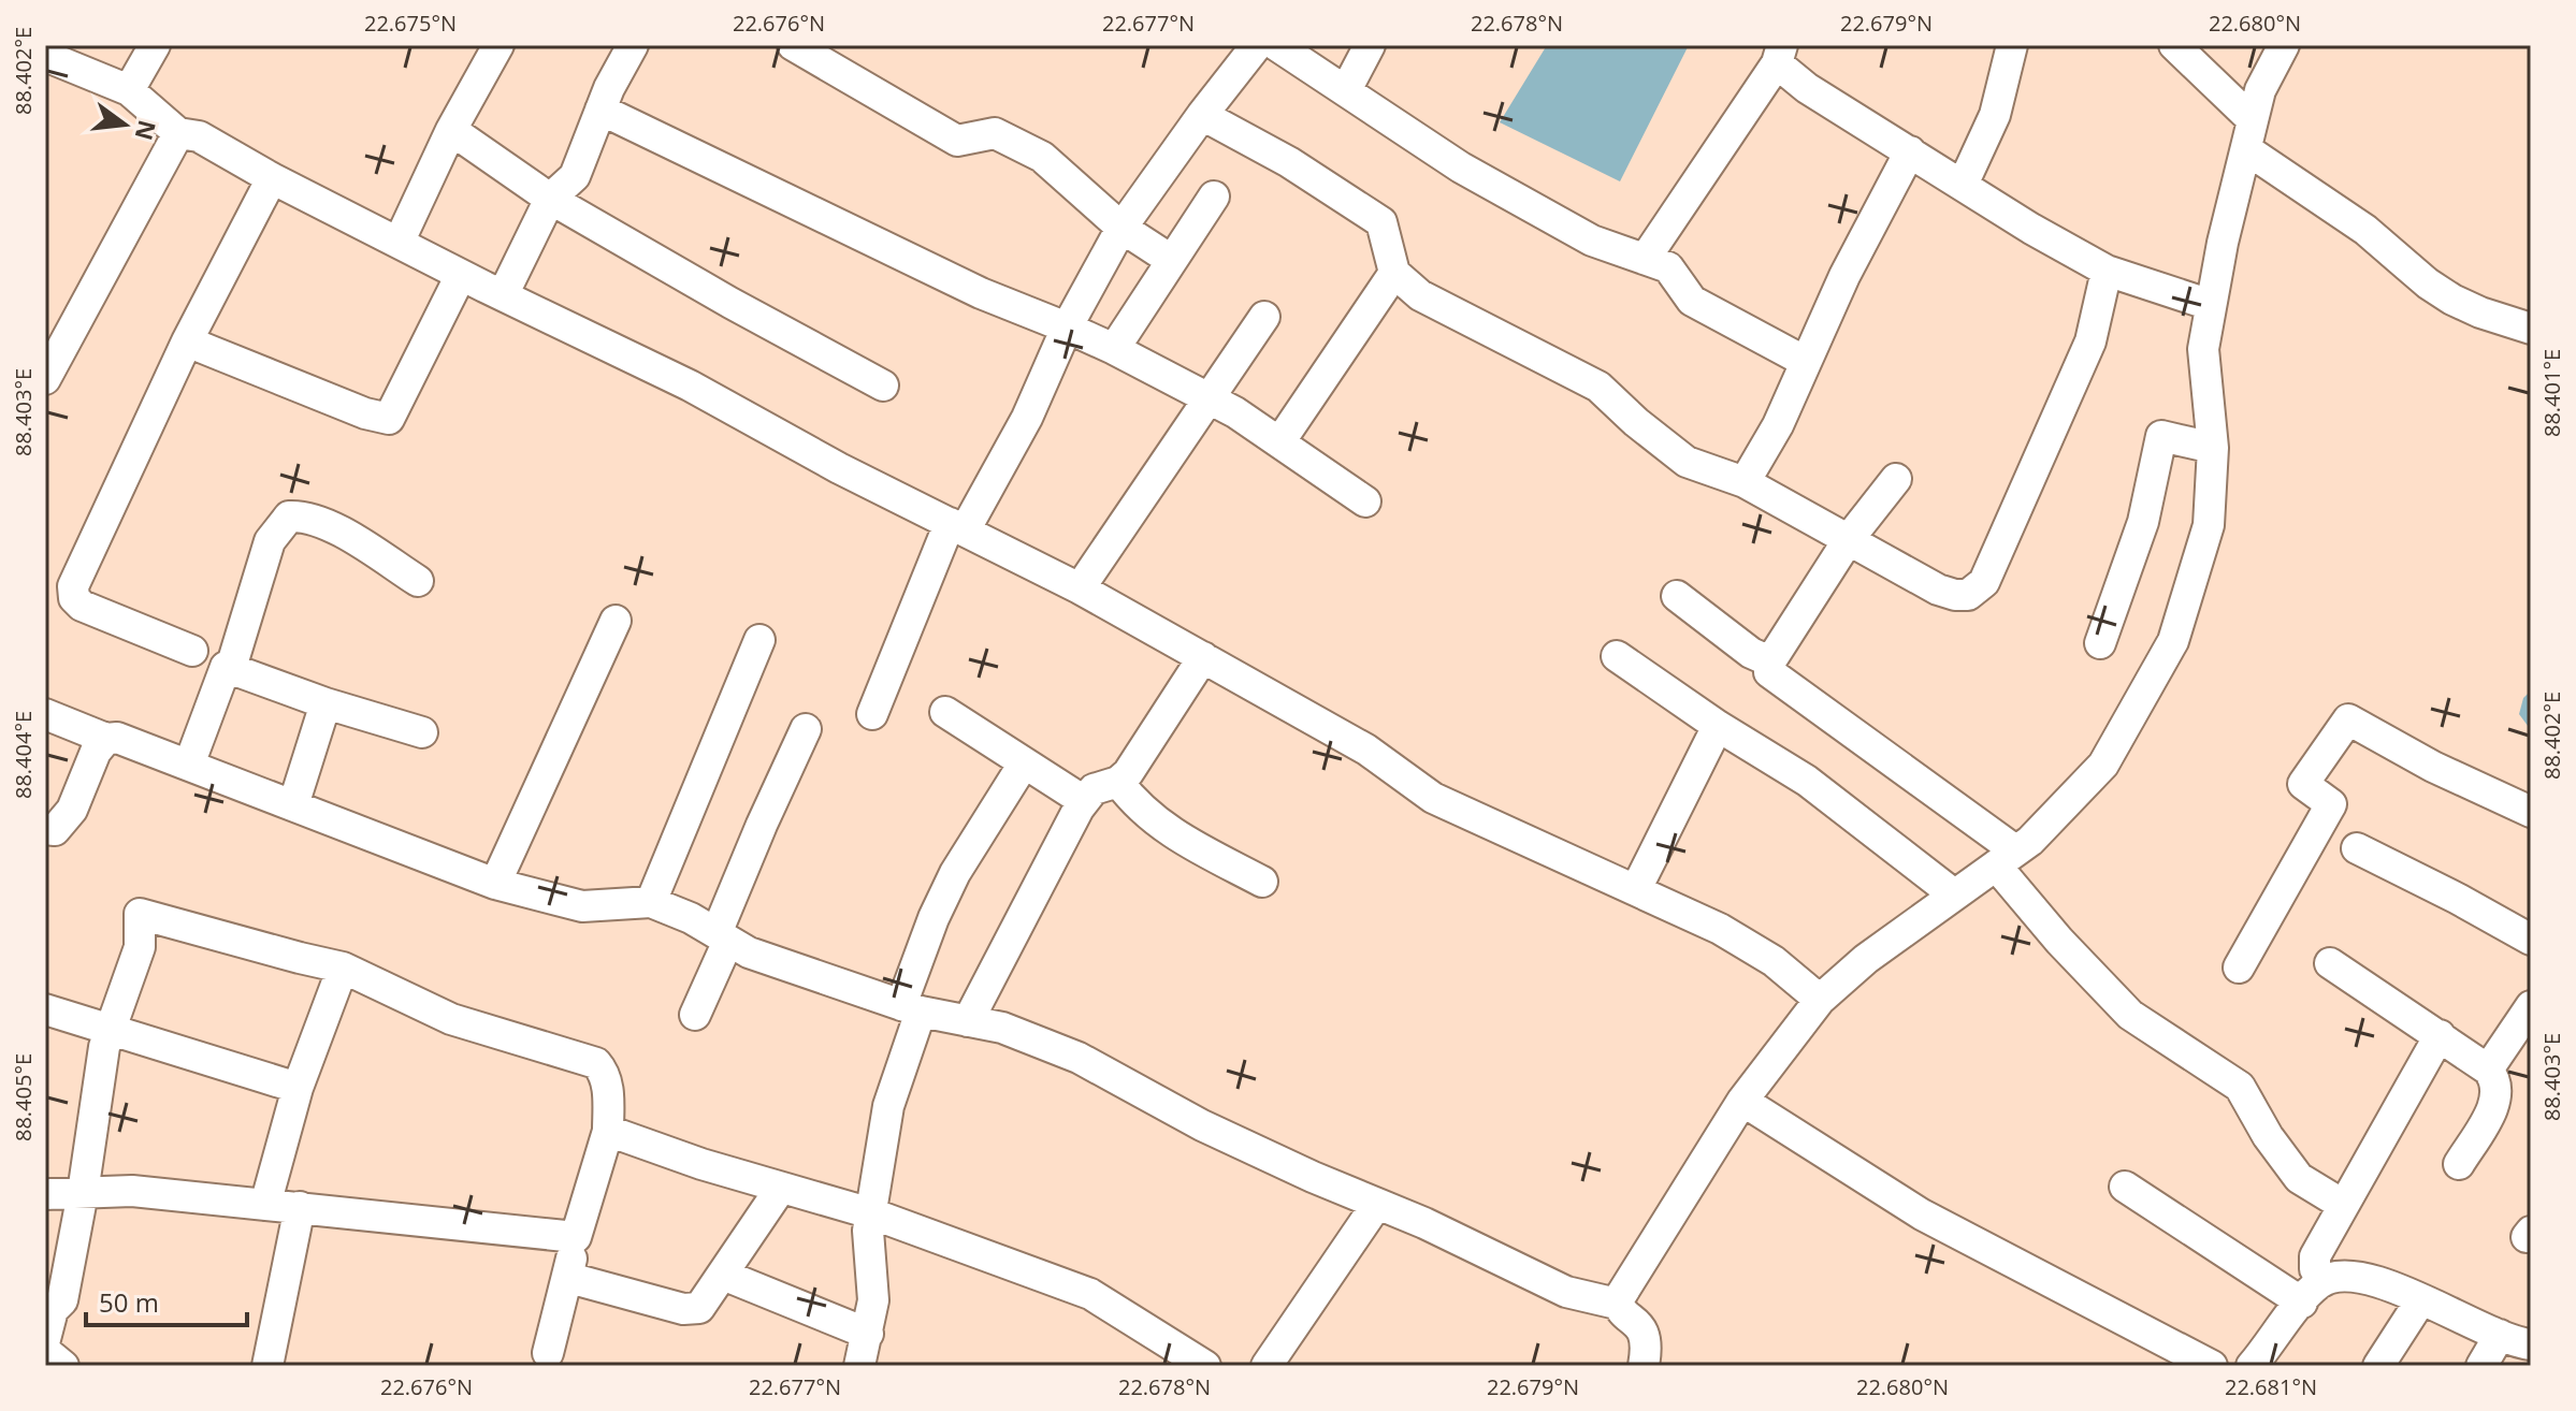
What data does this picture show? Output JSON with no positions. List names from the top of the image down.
{
  "scale_bar": "50 m",
  "north": "right",
  "coordinates": [
    "22.675°N",
    "22.676°N",
    "22.677°N",
    "22.678°N",
    "22.679°N",
    "22.680°N",
    "88.402°E",
    "88.401°E",
    "88.403°E",
    "88.404°E",
    "88.405°E",
    "22.681°N"
  ]
}
